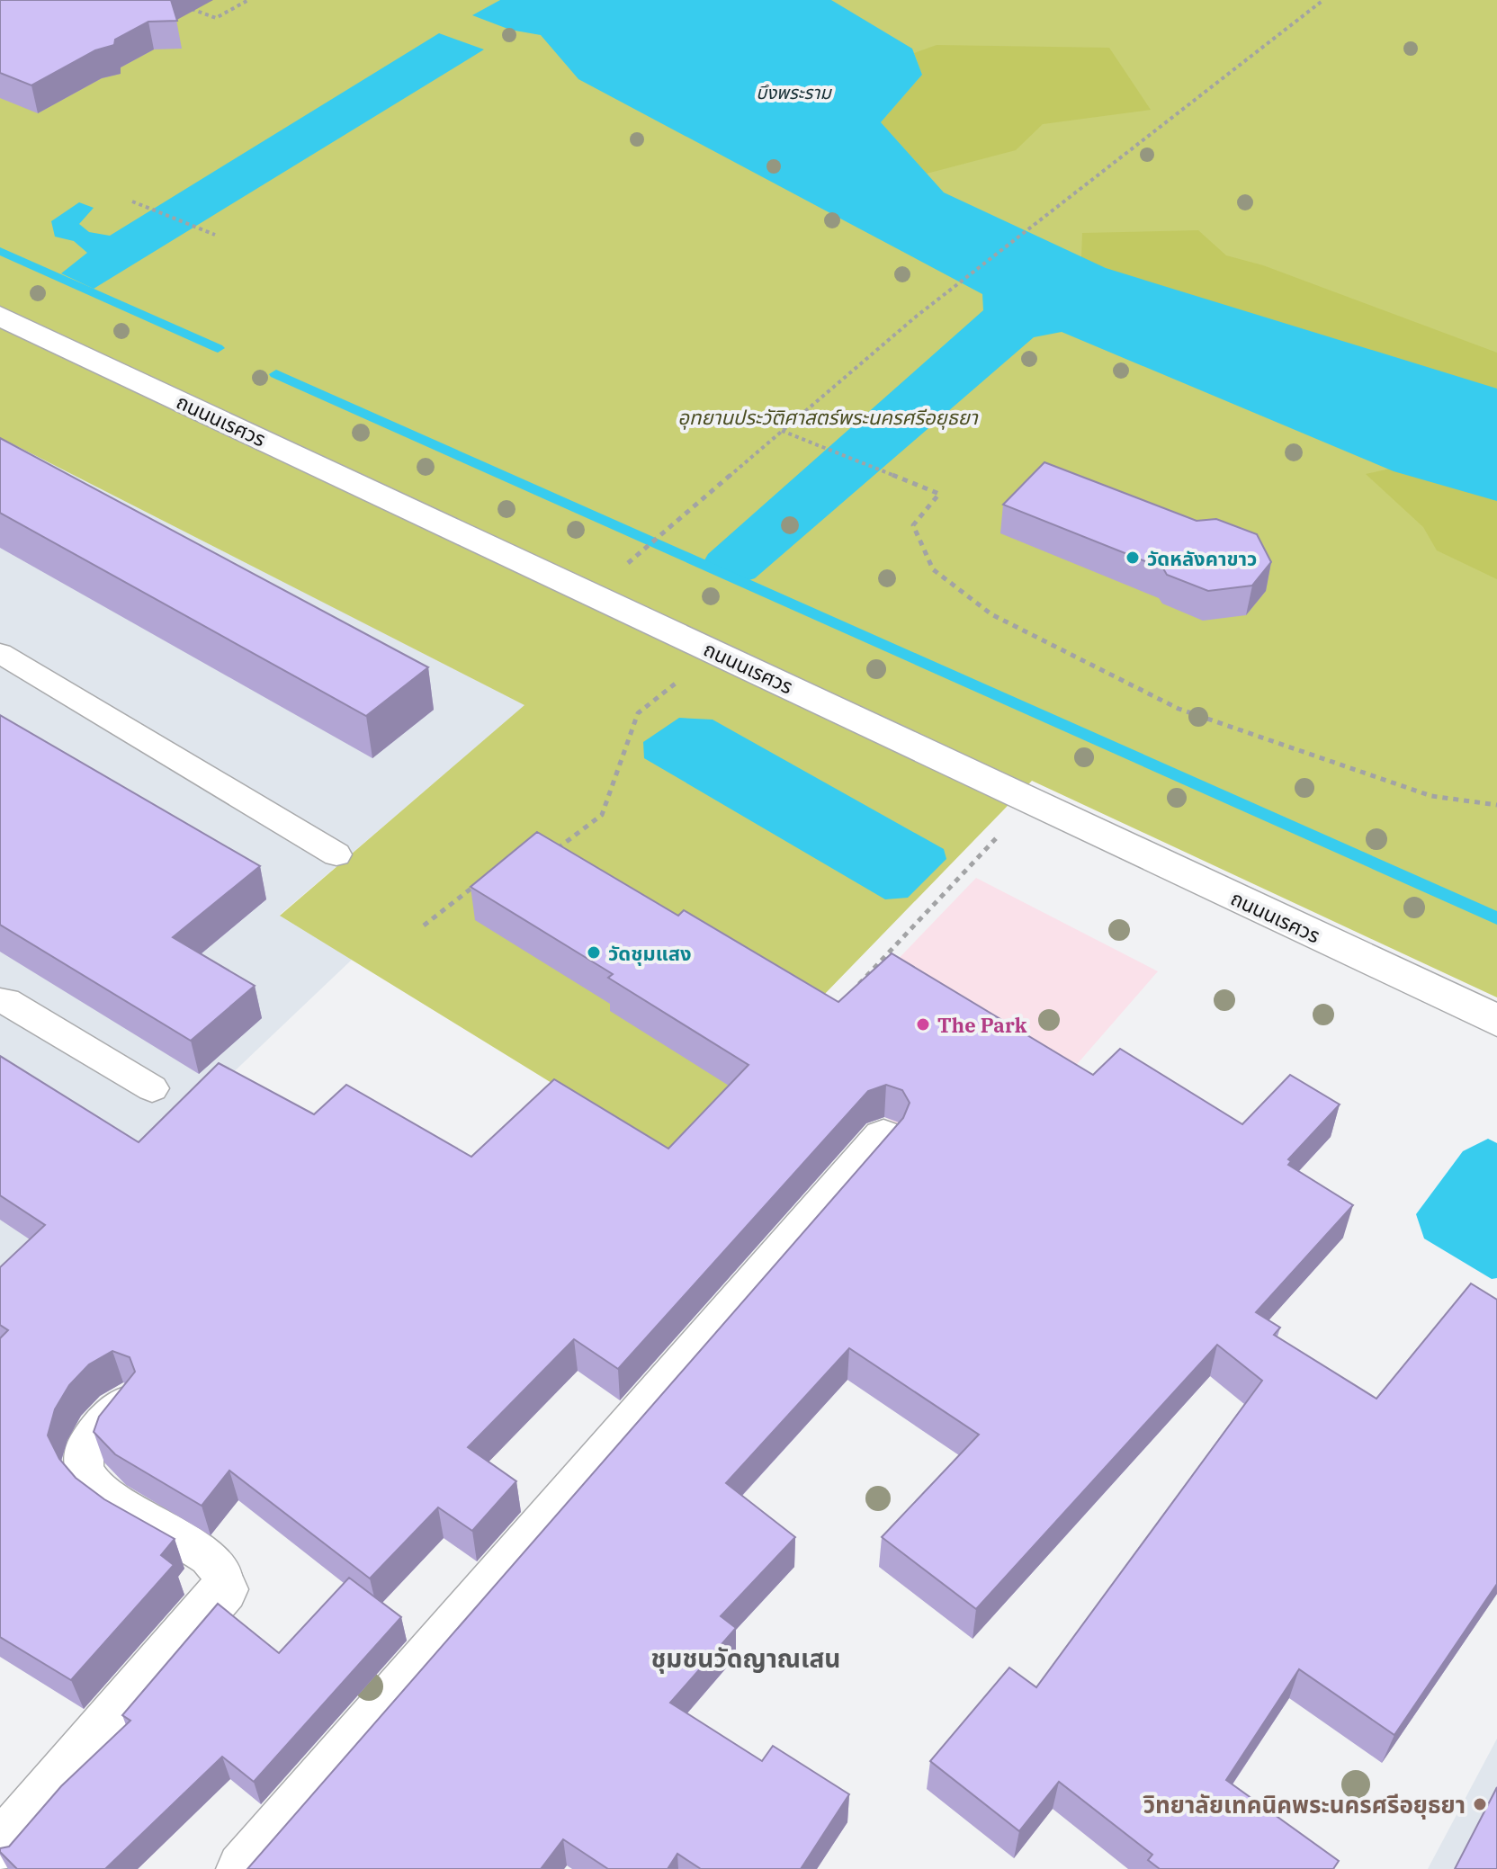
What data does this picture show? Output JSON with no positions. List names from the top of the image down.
{
  "streets": {
    "street": ["ถนนนเรศวร"]
  },
  "districts": ["ชุมชนวัดญาณเสน"],
  "water": ["บึงพระราม"],
  "parks": ["อุทยานประวัติศาสตร์พระนครศรีอยุธยา"],
  "places": [
    "วัดหลังคาขาว",
    "วัดชุมแสง",
    "The Park",
    "วิทยาลัยเทคนิคพระนครศรีอยุธยา"
  ]
}
